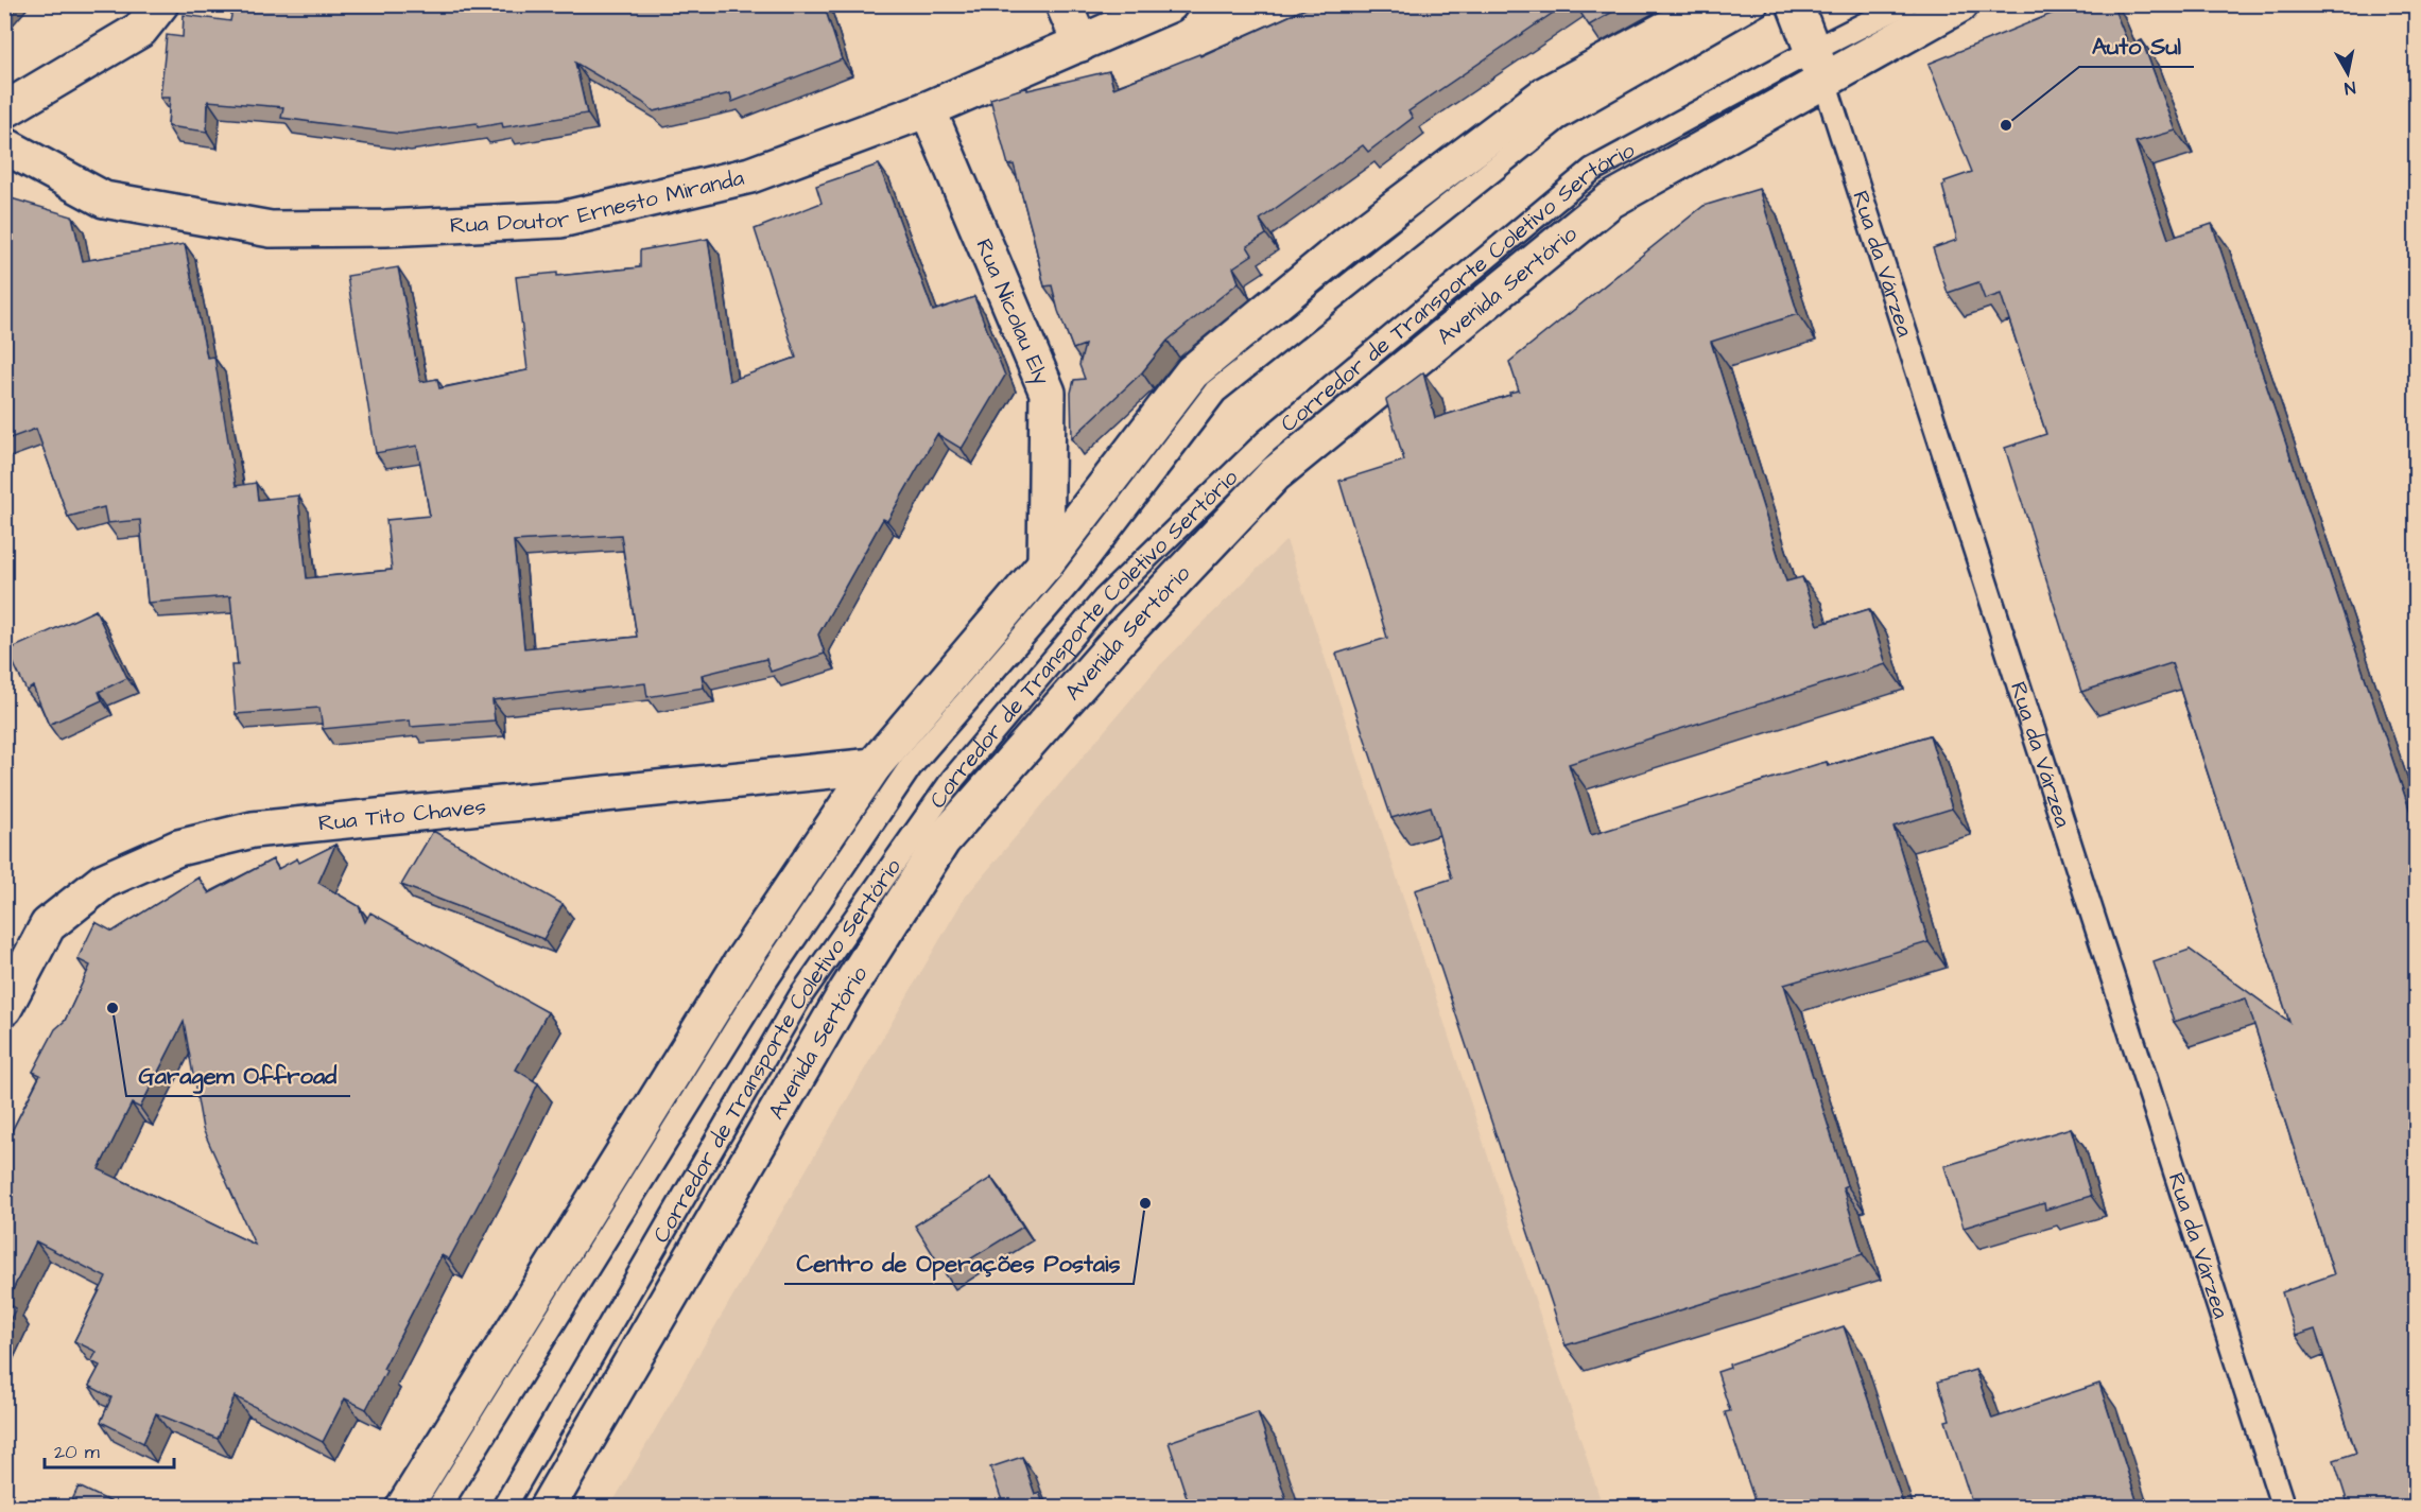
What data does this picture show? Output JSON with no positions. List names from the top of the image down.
{
  "streets": {
    "main road": [
      "Rua Doutor Ernesto Miranda",
      "Rua da Várzea",
      "Avenida Sertório",
      "Rua Nicolau Ely",
      "Rua Tito Chaves"
    ],
    "lane": ["Corredor de Transporte Coletivo Sertório"]
  },
  "crossings": [
    ["Rua Doutor Ernesto Miranda", "Rua Nicolau Ely"],
    ["Rua da Várzea", "Avenida Sertório"],
    ["Rua da Várzea", "Corredor de Transporte Coletivo Sertório"],
    ["Avenida Sertório", "Corredor de Transporte Coletivo Sertório"]
  ],
  "places": ["Auto Sul", "Garagem Offroad", "Centro de Operações Postais"],
  "scale_bar": "20 m",
  "north": "bottom"
}
